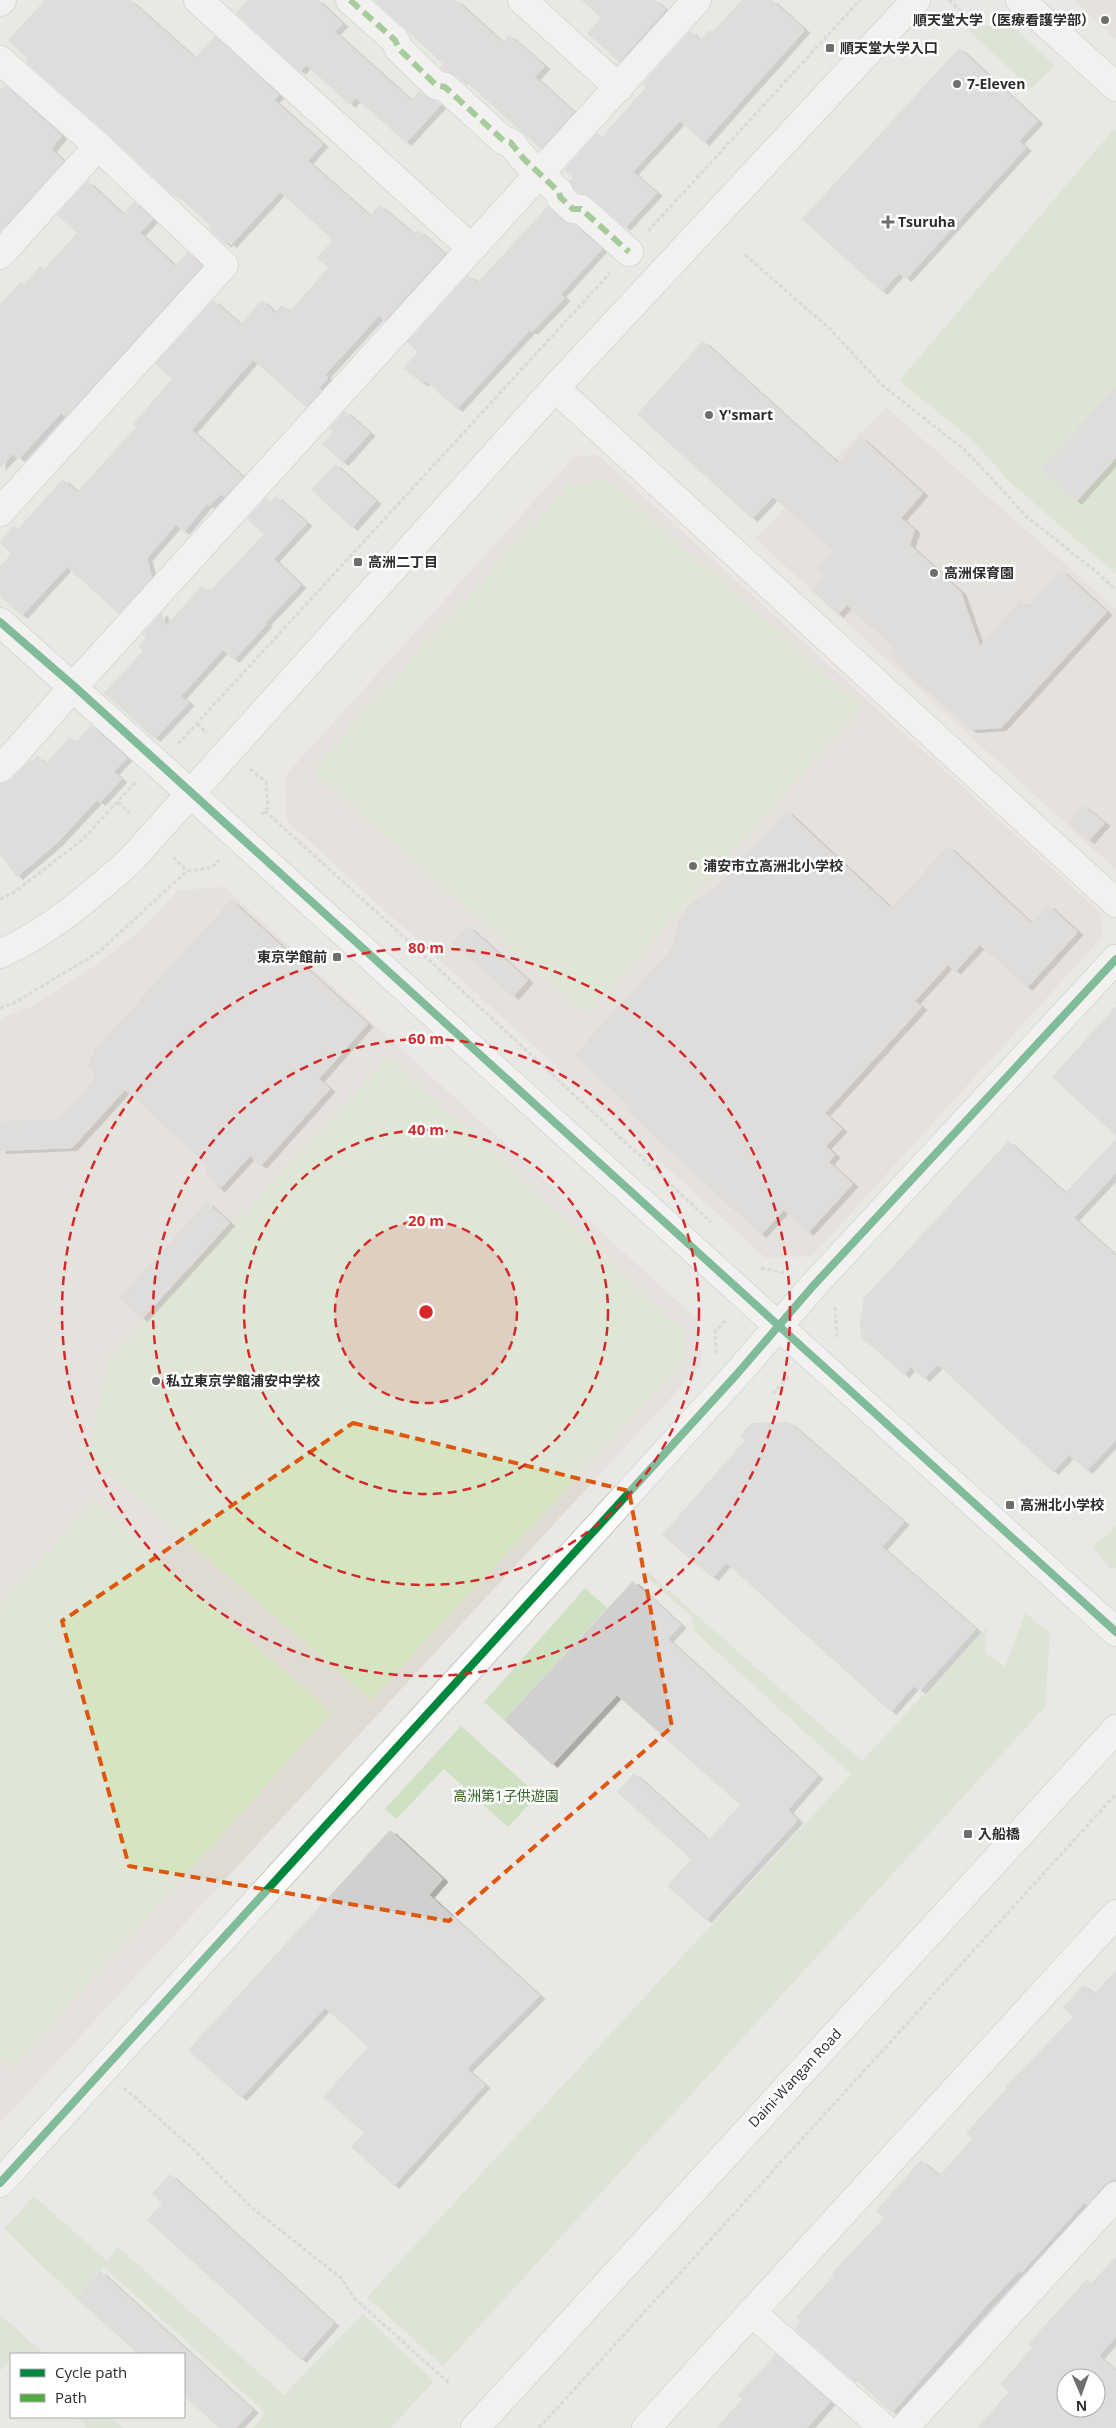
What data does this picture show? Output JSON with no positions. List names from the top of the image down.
{
  "streets": {
    "street": ["Daini-Wangan Road"]
  },
  "parks": ["高洲第1子供遊園"],
  "places": {
    "other": [
      "順天堂大学（医療看護学部）",
      "7-Eleven",
      "Y'smart",
      "高洲保育園",
      "浦安市立高洲北小学校",
      "私立東京学館浦安中学校"
    ],
    "transit": [
      "順天堂大学入口",
      "高洲二丁目",
      "東京学館前",
      "高洲北小学校",
      "入船橋"
    ],
    "health": ["Tsuruha"]
  },
  "legend": ["Cycle path", "Path"],
  "north": "bottom",
  "rings": [
    "80 m",
    "60 m",
    "40 m",
    "20 m"
  ]
}
